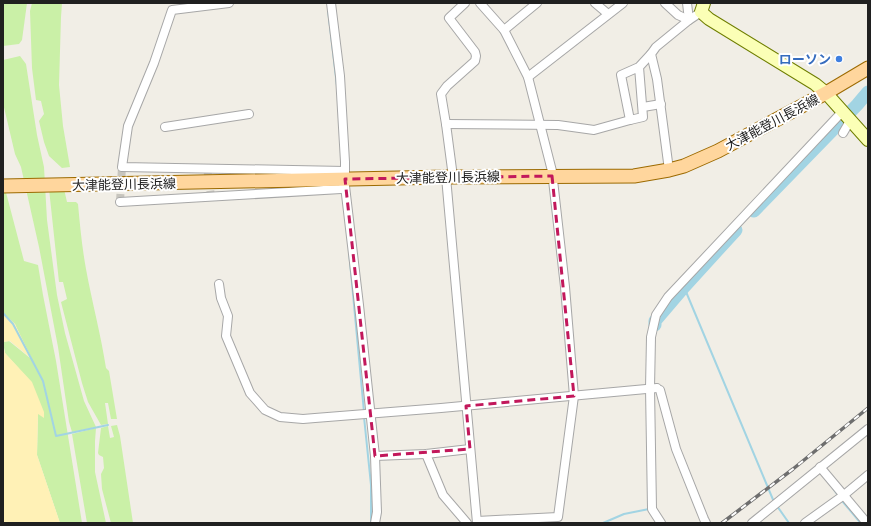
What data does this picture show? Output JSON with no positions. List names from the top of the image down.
{
  "streets": {
    "main road": ["大津能登川長浜線"]
  },
  "places": ["ローソン"]
}
